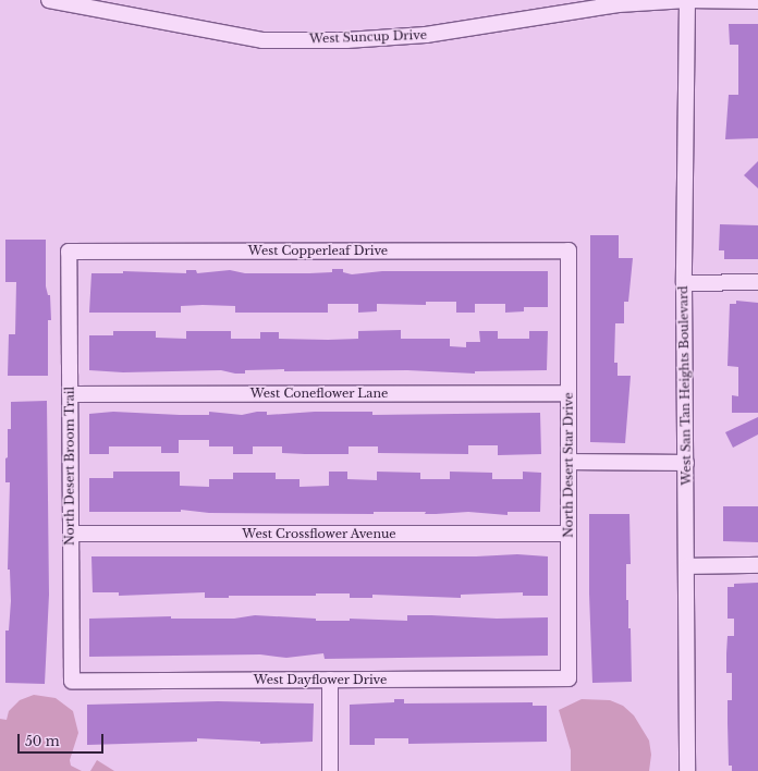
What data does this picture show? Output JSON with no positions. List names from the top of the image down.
{
  "streets": {
    "street": [
      "West Suncup Drive",
      "West Copperleaf Drive",
      "West San Tan Heights Boulevard",
      "West Coneflower Lane",
      "North Desert Star Drive",
      "North Desert Broom Trail",
      "West Crossflower Avenue",
      "West Dayflower Drive"
    ]
  },
  "crossings": [
    ["West Suncup Drive", "West San Tan Heights Boulevard"],
    ["West Copperleaf Drive", "North Desert Star Drive"],
    ["West Copperleaf Drive", "North Desert Broom Trail"],
    ["West Coneflower Lane", "North Desert Star Drive"],
    ["West Coneflower Lane", "North Desert Broom Trail"],
    ["North Desert Star Drive", "West Crossflower Avenue"],
    ["North Desert Star Drive", "West Dayflower Drive"],
    ["North Desert Broom Trail", "West Crossflower Avenue"],
    ["North Desert Broom Trail", "West Dayflower Drive"]
  ],
  "scale_bar": "50 m"
}
